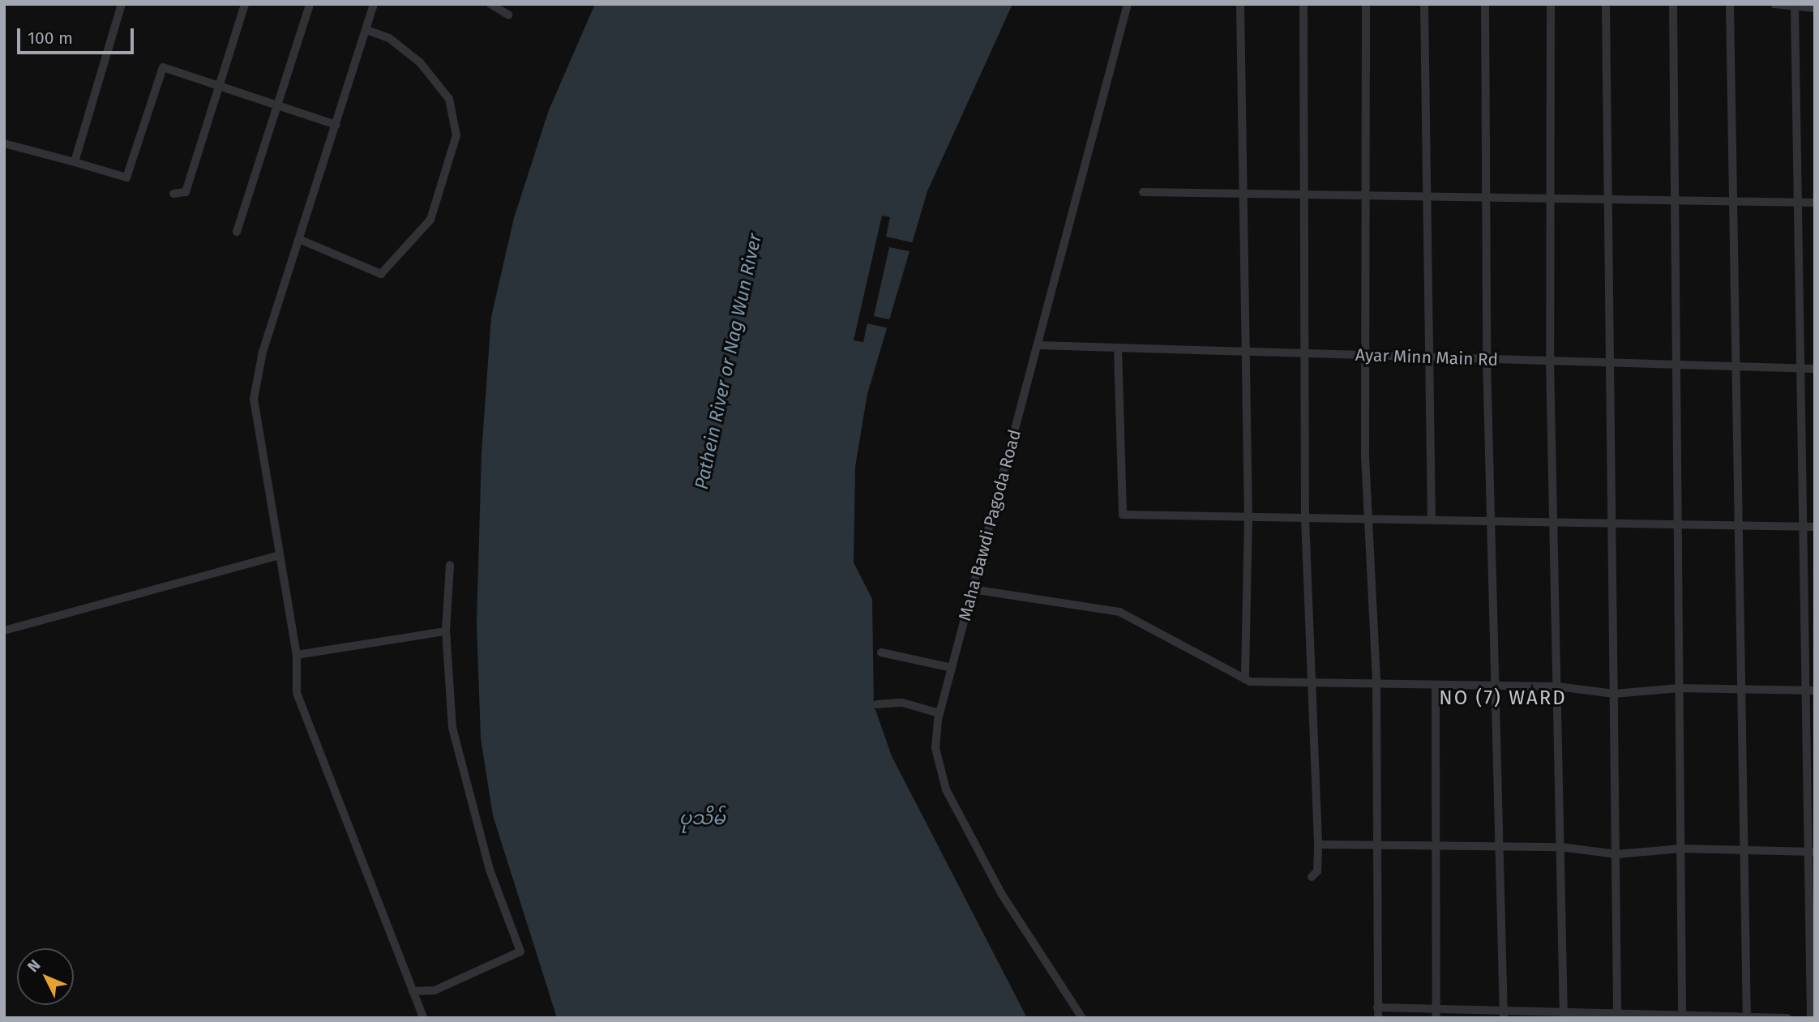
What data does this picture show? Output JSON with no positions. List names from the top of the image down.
{
  "streets": {
    "street": ["Ayar Minn Main Rd", "Maha Bawdi Pagoda Road"]
  },
  "crossings": [
    ["Ayar Minn Main Rd", "Maha Bawdi Pagoda Road"]
  ],
  "districts": ["NO (7) WARD"],
  "water": ["Pathein River or Nag Wun River", "ပုသိမ်"],
  "scale_bar": "100 m",
  "north": "top left"
}
